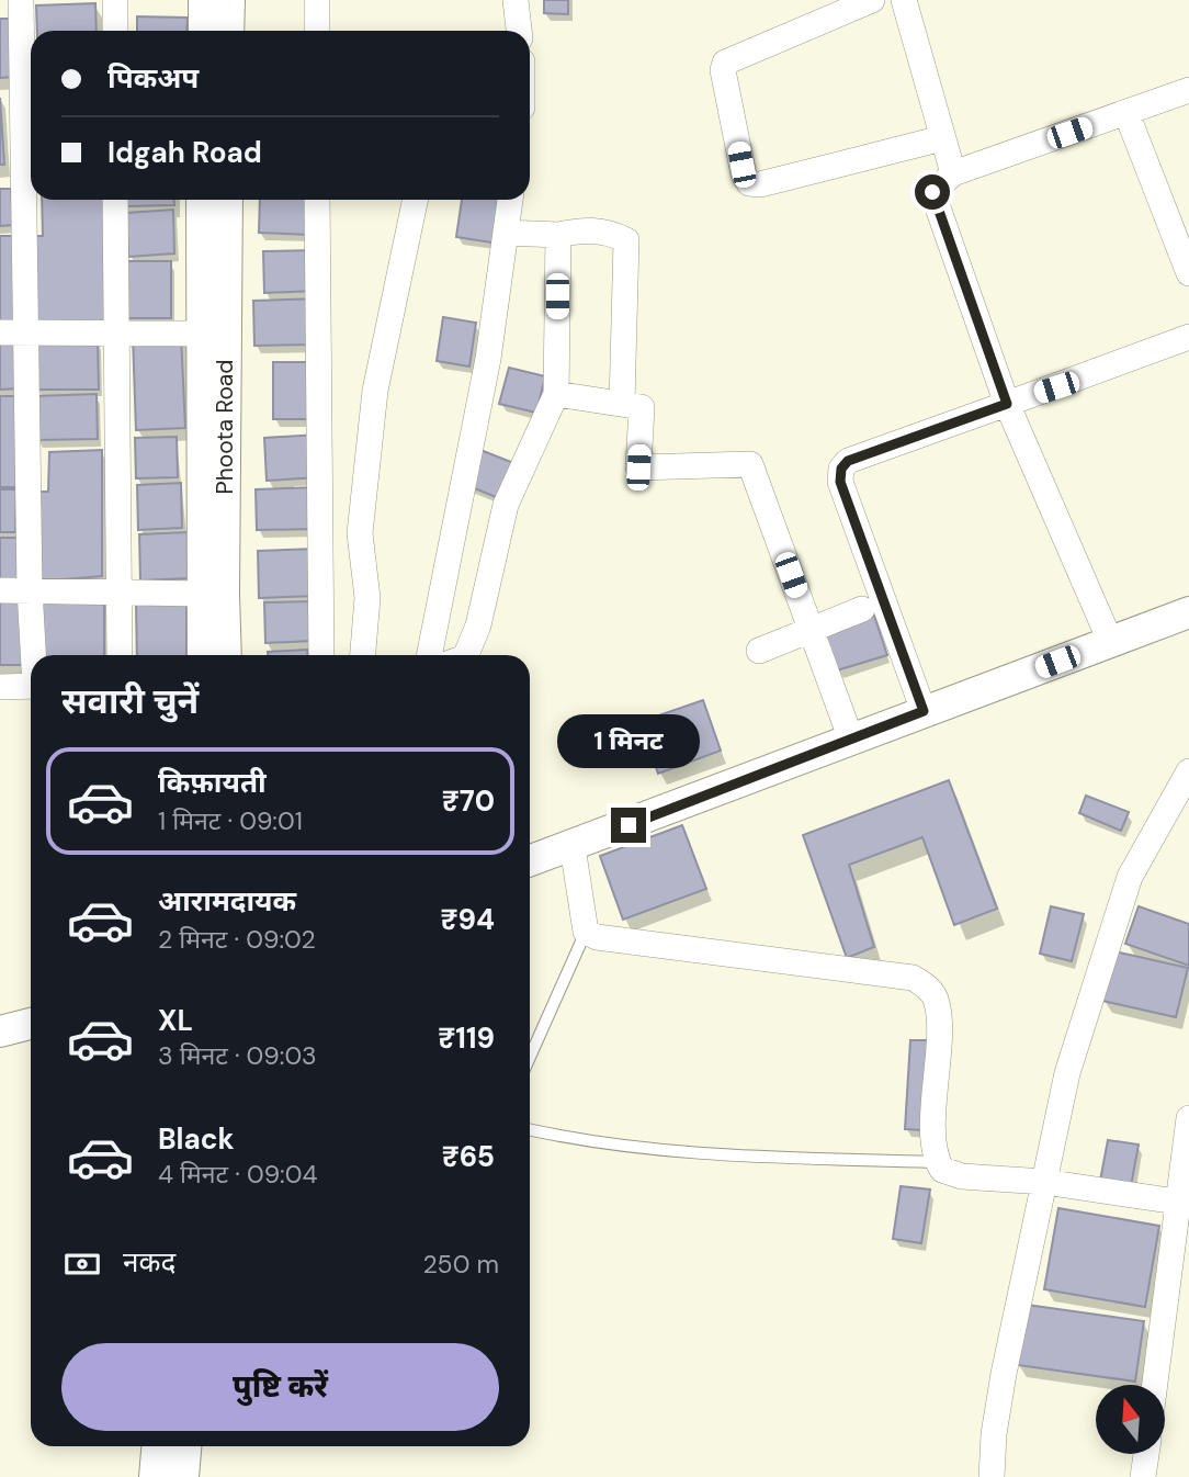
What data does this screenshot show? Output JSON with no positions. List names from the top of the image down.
{
  "streets": {
    "street": ["Phoota Road"]
  },
  "north": "top",
  "page": {
    "banner": ["पिकअप", "Idgah Road"],
    "heading": "सवारी चुनें",
    "bubble": "1 मिनट",
    "list": [
      {
        "name": "किफ़ायती",
        "note": "1 मिनट · 09:01",
        "value": "₹70"
      },
      {
        "name": "आरामदायक",
        "note": "2 मिनट · 09:02",
        "value": "₹94"
      },
      {
        "name": "XL",
        "note": "3 मिनट · 09:03",
        "value": "₹119"
      },
      {
        "name": "Black",
        "note": "4 मिनट · 09:04",
        "value": "₹65"
      }
    ],
    "pay": ["नकद", "250 m"],
    "buttons": "पुष्टि करें"
  }
}
